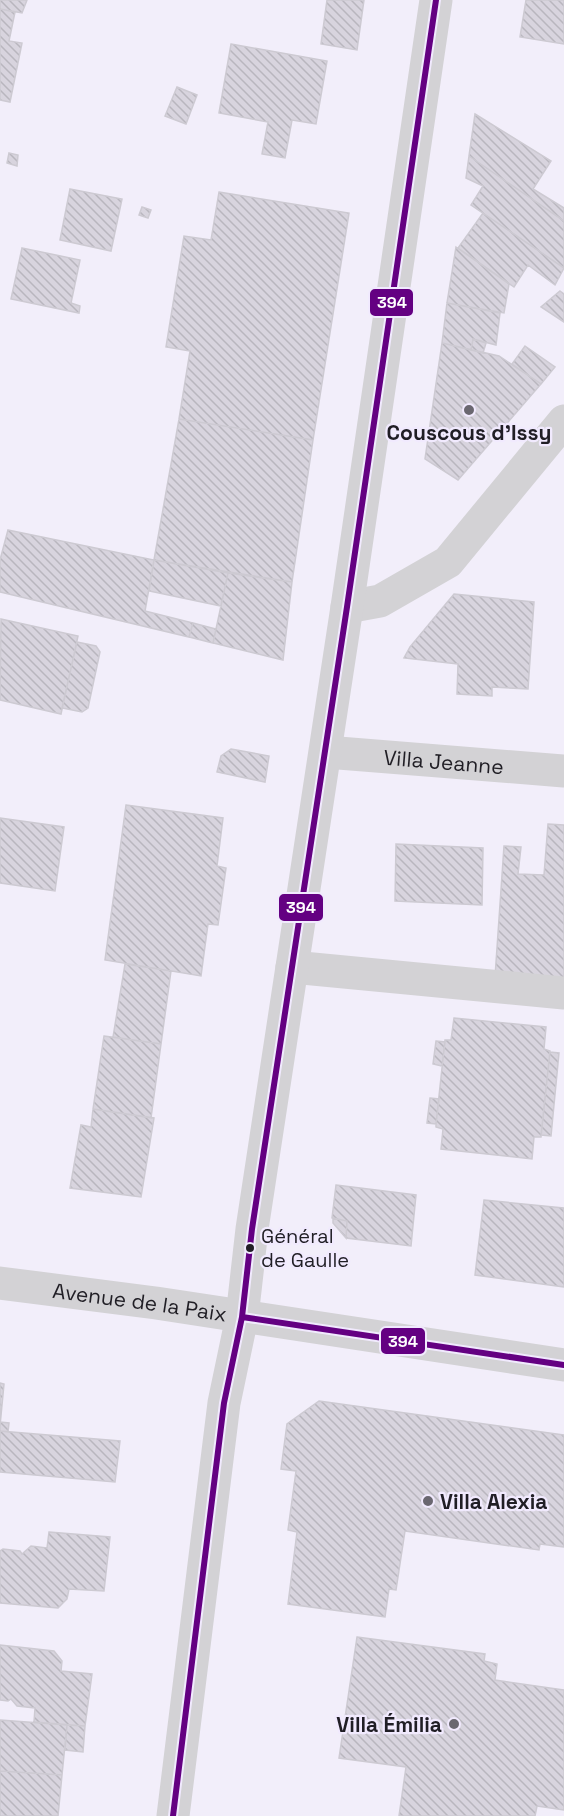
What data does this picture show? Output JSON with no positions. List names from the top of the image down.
{
  "streets": {
    "main road": ["Villa Jeanne", "Avenue de la Paix"]
  },
  "places": [
    "Couscous d'Issy",
    "Général de Gaulle",
    "Villa Alexia",
    "Villa Émilia"
  ],
  "lines": ["transit line 394"]
}
